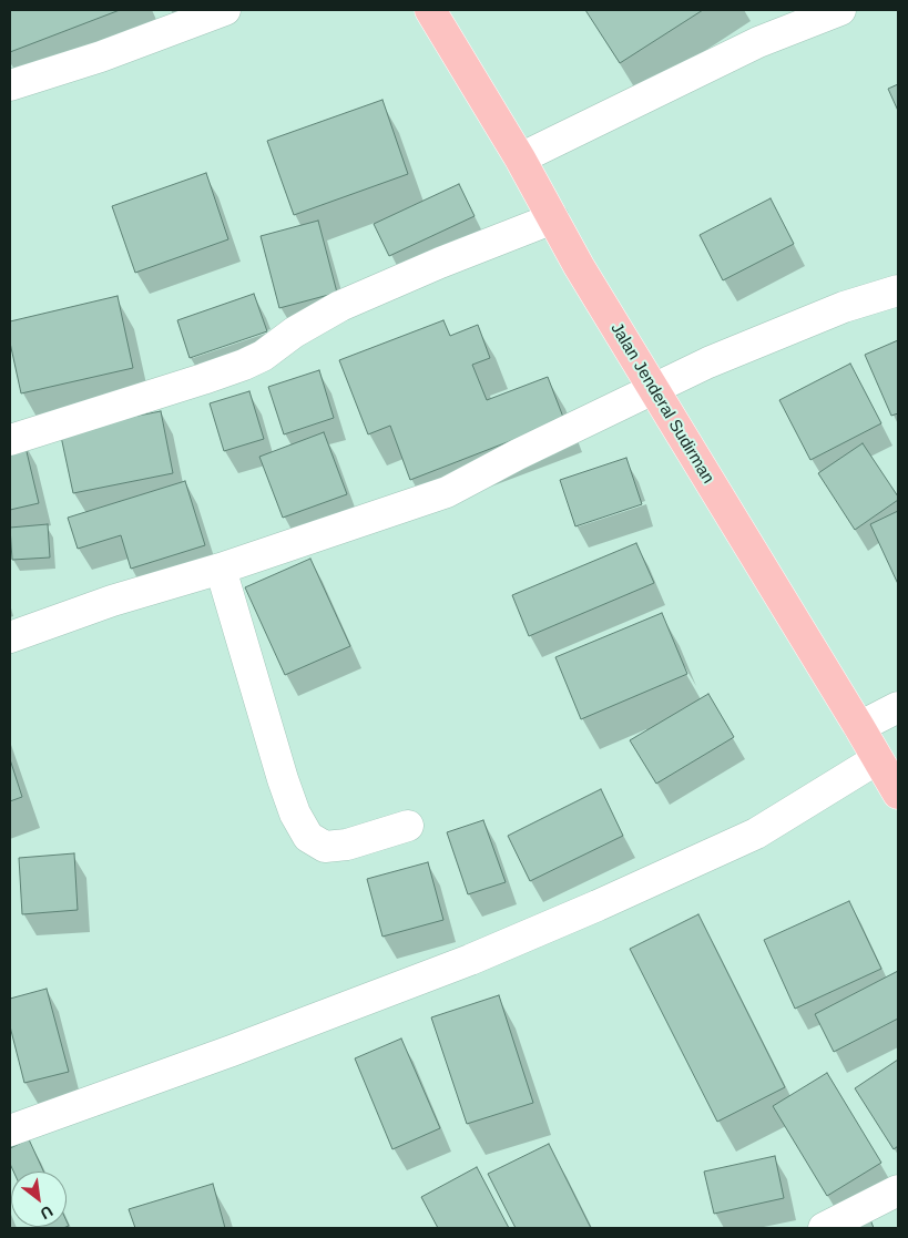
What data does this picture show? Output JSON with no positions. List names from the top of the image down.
{
  "streets": {
    "highway": ["Jalan Jenderal Sudirman"]
  },
  "north": "bottom right"
}
